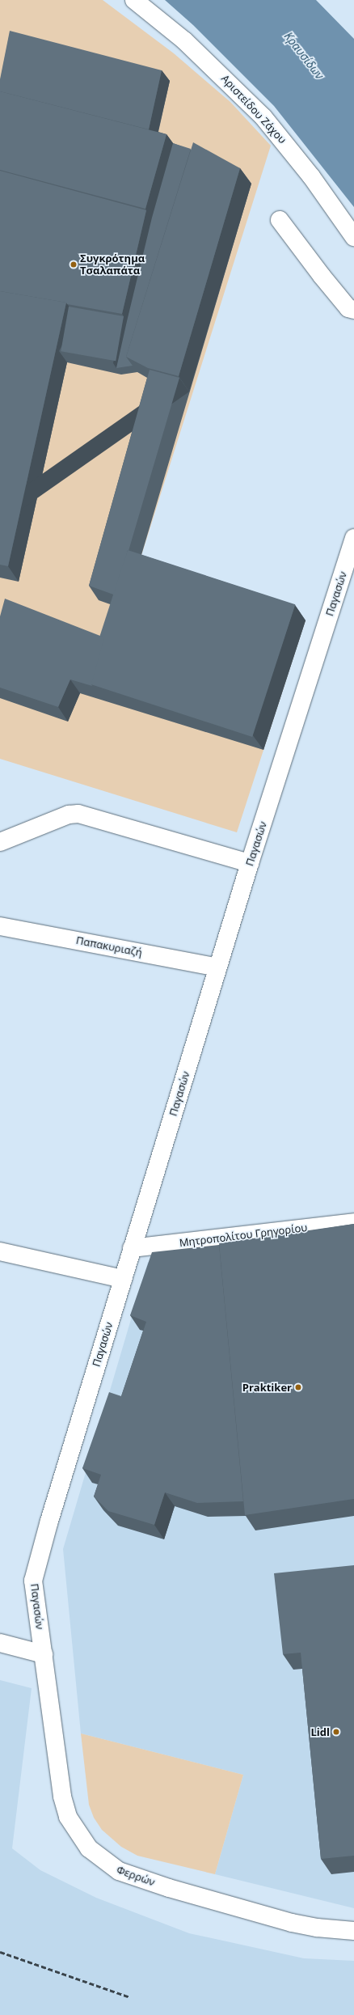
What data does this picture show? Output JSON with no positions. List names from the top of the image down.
{
  "streets": {
    "street": [
      "Αριστείδου Ζάχου",
      "Παγασών",
      "Παπακυριαζή",
      "Μητροπολίτου Γρηγορίου",
      "Φερρών"
    ]
  },
  "crossings": [
    ["Παγασών", "Παπακυριαζή"],
    ["Παγασών", "Μητροπολίτου Γρηγορίου"],
    ["Παγασών", "Φερρών"]
  ],
  "water": ["Κραυσίδων"],
  "places": ["Συγκρότημα Τσαλαπάτα", "Praktiker", "Lidl"]
}
